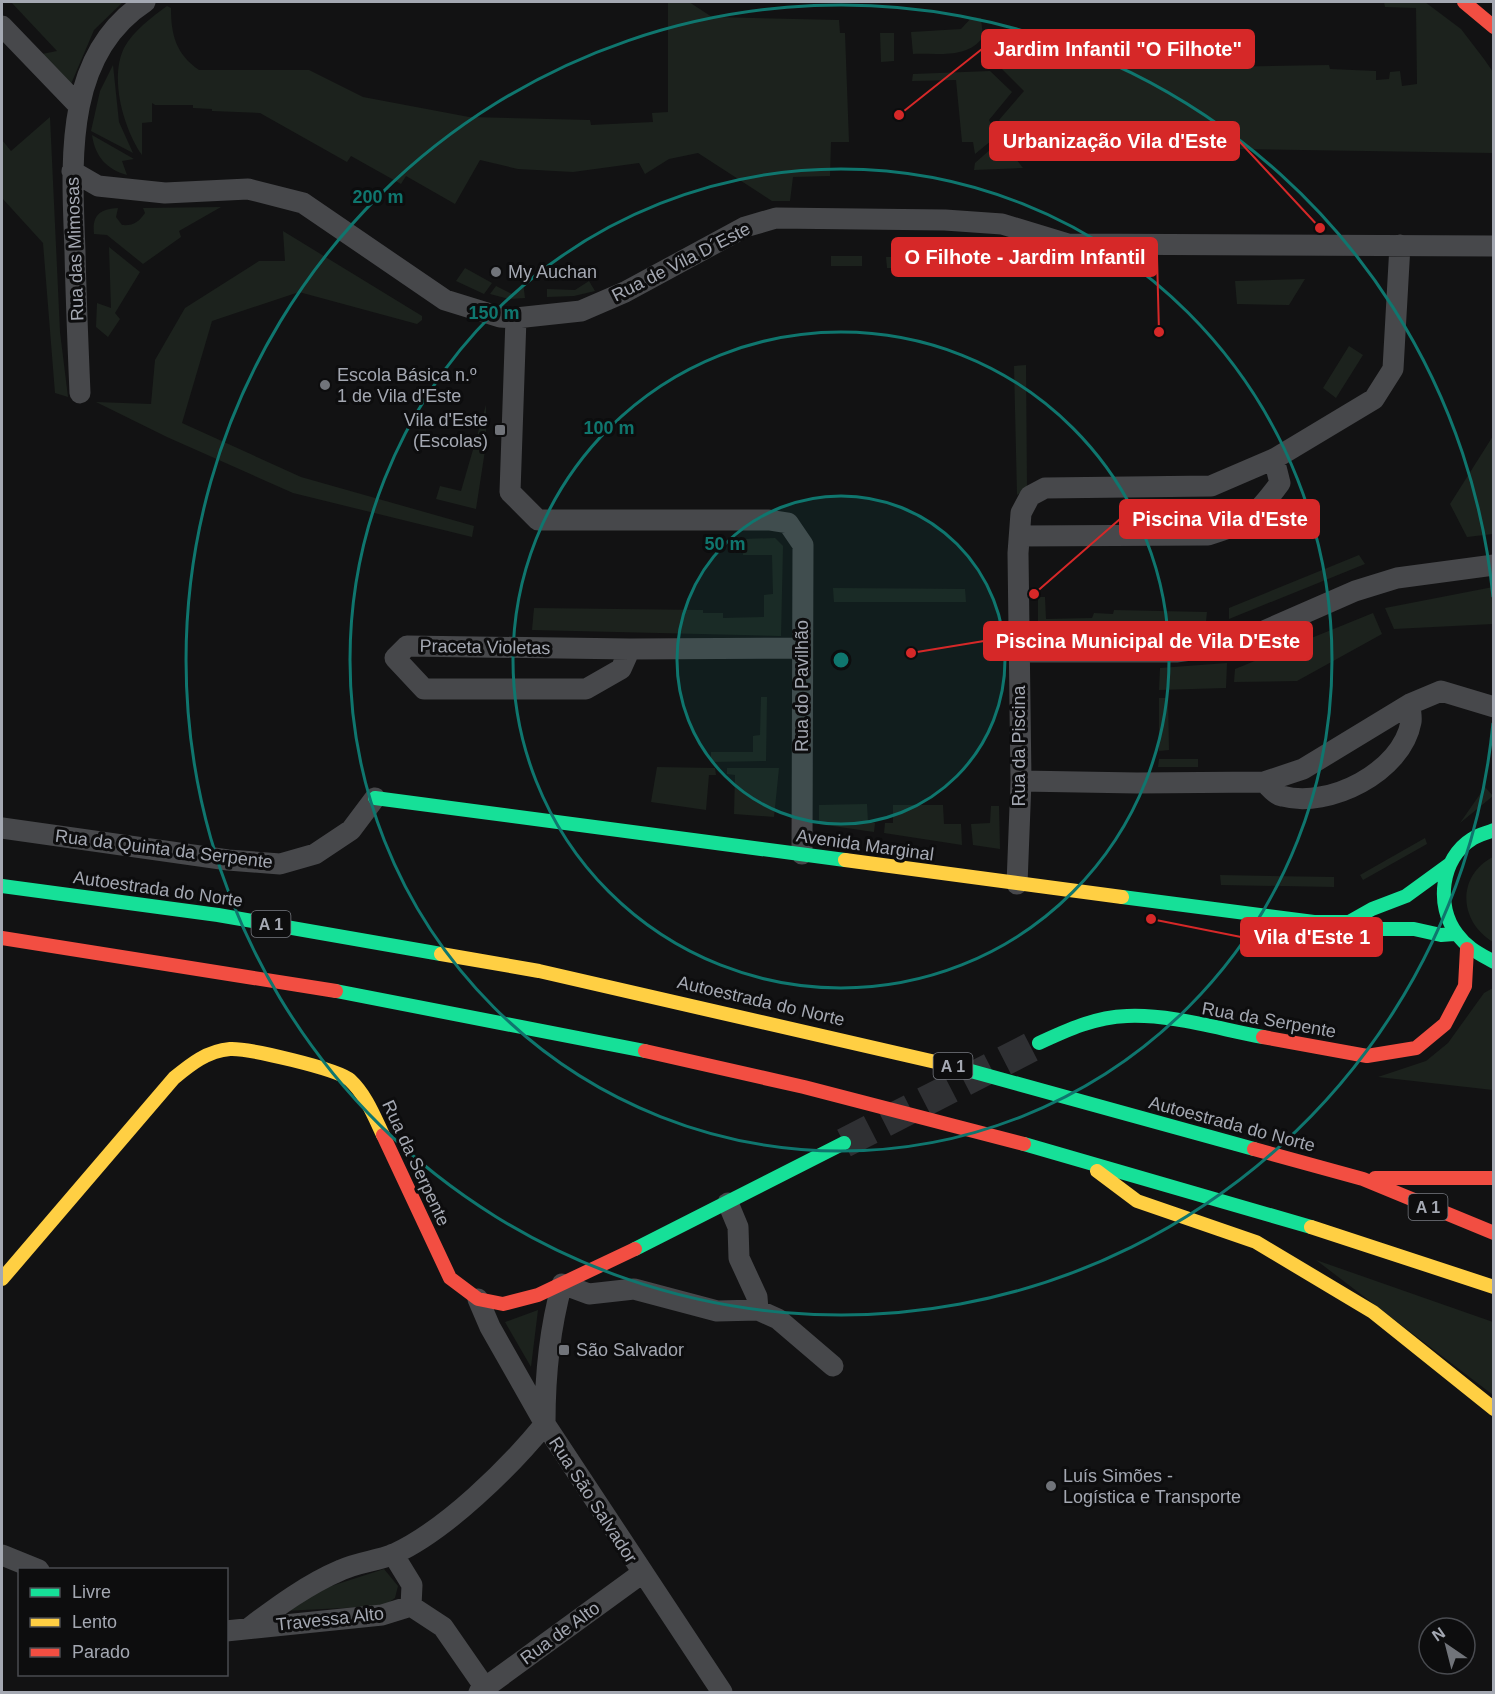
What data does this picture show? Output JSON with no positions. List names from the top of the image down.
{
  "streets": {
    "main road": [
      "Avenida Marginal",
      "Autoestrada do Norte",
      "A 1",
      "Rua da Serpente"
    ],
    "street": [
      "Rua das Mimosas",
      "Rua de Vila D´Este",
      "Praceta Violetas",
      "Rua do Pavilhão",
      "Rua da Piscina",
      "Rua da Quinta da Serpente",
      "Rua São Salvador",
      "Travessa Alto",
      "Rua de Alto"
    ]
  },
  "crossings": [
    ["Rua das Mimosas", "Rua de Vila D´Este"],
    ["Rua de Vila D´Este", "Rua do Pavilhão"],
    ["Rua de Vila D´Este", "Rua da Piscina"],
    ["Praceta Violetas", "Rua do Pavilhão"],
    ["Rua do Pavilhão", "Avenida Marginal"],
    ["Rua da Piscina", "Avenida Marginal"],
    ["Avenida Marginal", "Rua da Quinta da Serpente"],
    ["Rua da Serpente", "Rua São Salvador"],
    ["Rua São Salvador", "Rua de Alto"]
  ],
  "places": {
    "other": [
      "Jardim Infantil \"O Filhote\"",
      "Urbanização Vila d'Este",
      "My Auchan",
      "O Filhote - Jardim Infantil",
      "Escola Básica n.º 1 de Vila d'Este",
      "Piscina Vila d'Este",
      "Piscina Municipal de Vila D'Este",
      "Vila d'Este 1",
      "Luís Simões - Logística e Transporte"
    ],
    "transit": ["Vila d'Este (Escolas)", "São Salvador"]
  },
  "legend": ["Livre", "Lento", "Parado"],
  "north": "top left",
  "rings": [
    "200 m",
    "150 m",
    "100 m",
    "50 m"
  ]
}
